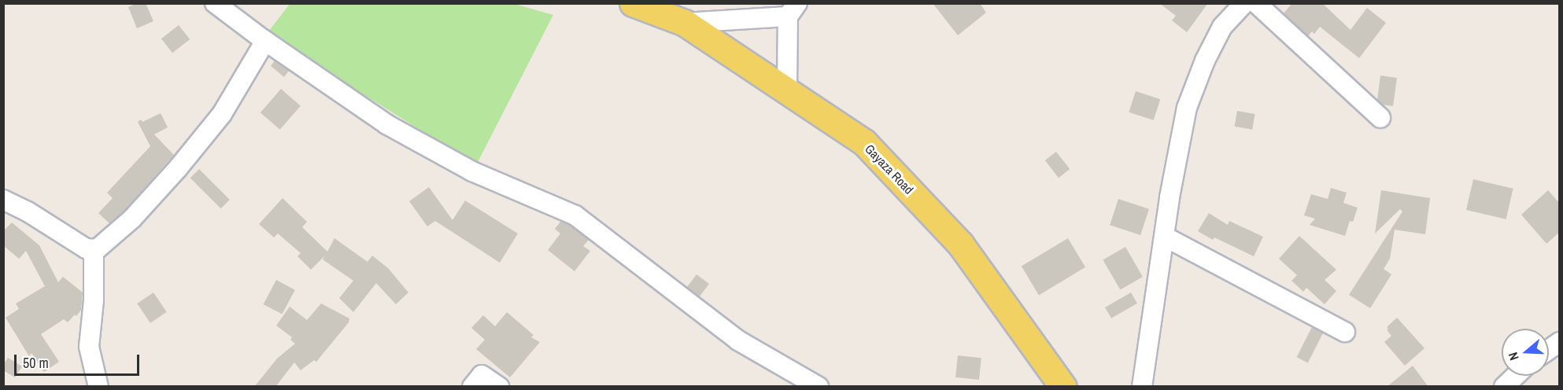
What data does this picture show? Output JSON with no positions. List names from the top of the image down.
{
  "streets": {
    "main road": ["Gayaza Road"]
  },
  "scale_bar": "50 m",
  "north": "left"
}
